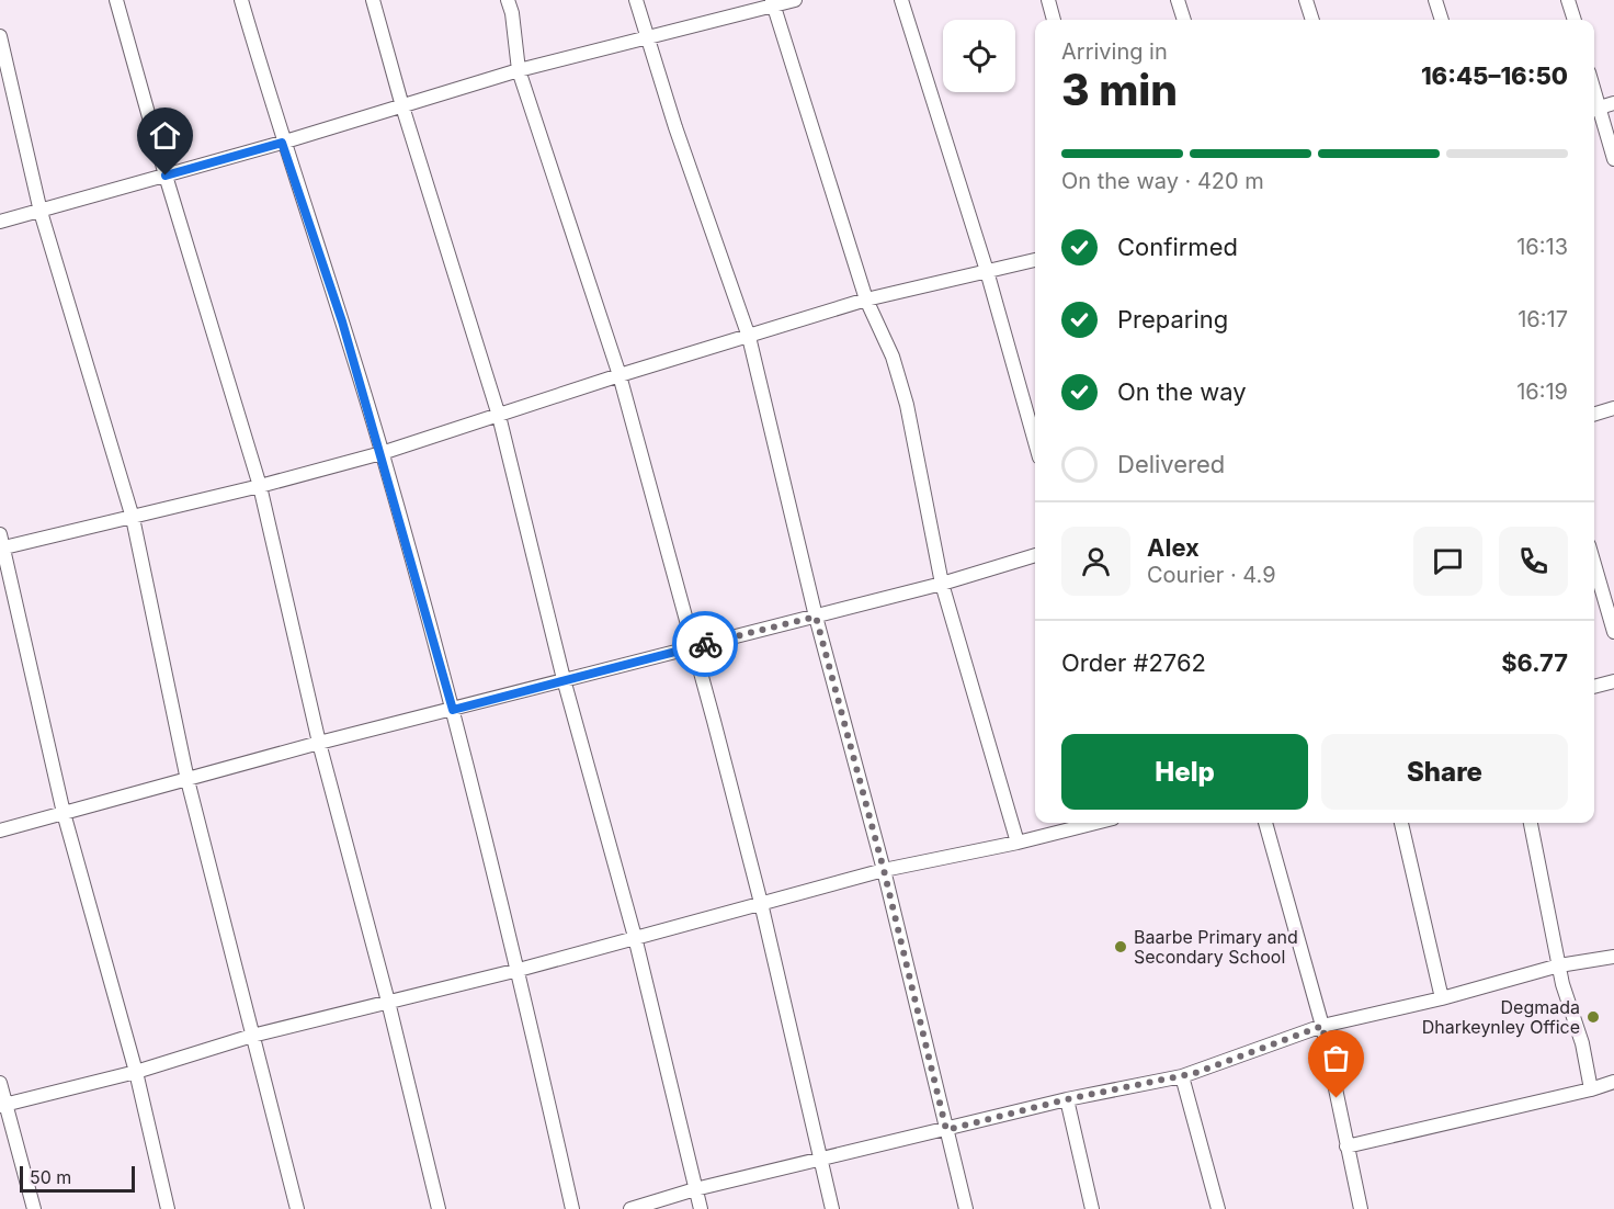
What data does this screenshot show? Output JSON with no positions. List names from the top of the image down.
{
  "places": ["Baarbe Primary and Secondary School", "Degmada Dharkeynley Office"],
  "scale_bar": "50 m",
  "page": {
    "heading": ["3 min", "Arriving in", "16:45–16:50"],
    "panel": [
      "Alex",
      "Courier · 4.9",
      "Order #2762",
      "$6.77"
    ],
    "bar": "On the way · 420 m",
    "list": [
      ["Confirmed", "16:13"],
      ["Preparing", "16:17"],
      ["On the way", "16:19"],
      "Delivered"
    ],
    "buttons": ["Help", "Share"],
    "scale": "50 m"
  }
}
